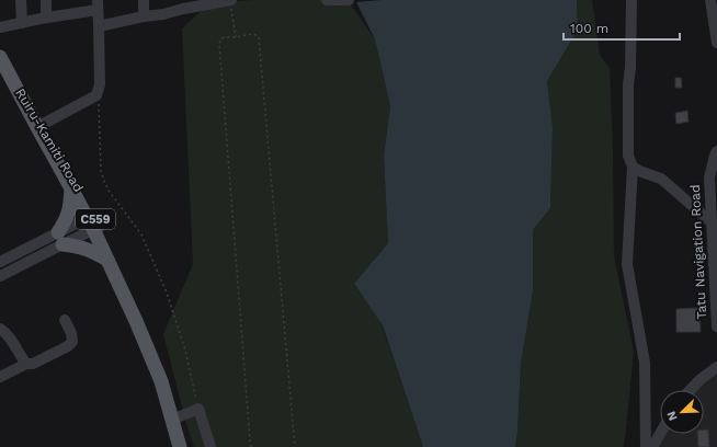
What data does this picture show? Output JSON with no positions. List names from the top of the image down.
{
  "streets": {
    "main road": ["Ruiru-Kamiti Road", "C559"],
    "street": ["Tatu Navigation Road"]
  },
  "scale_bar": "100 m",
  "north": "bottom left"
}
